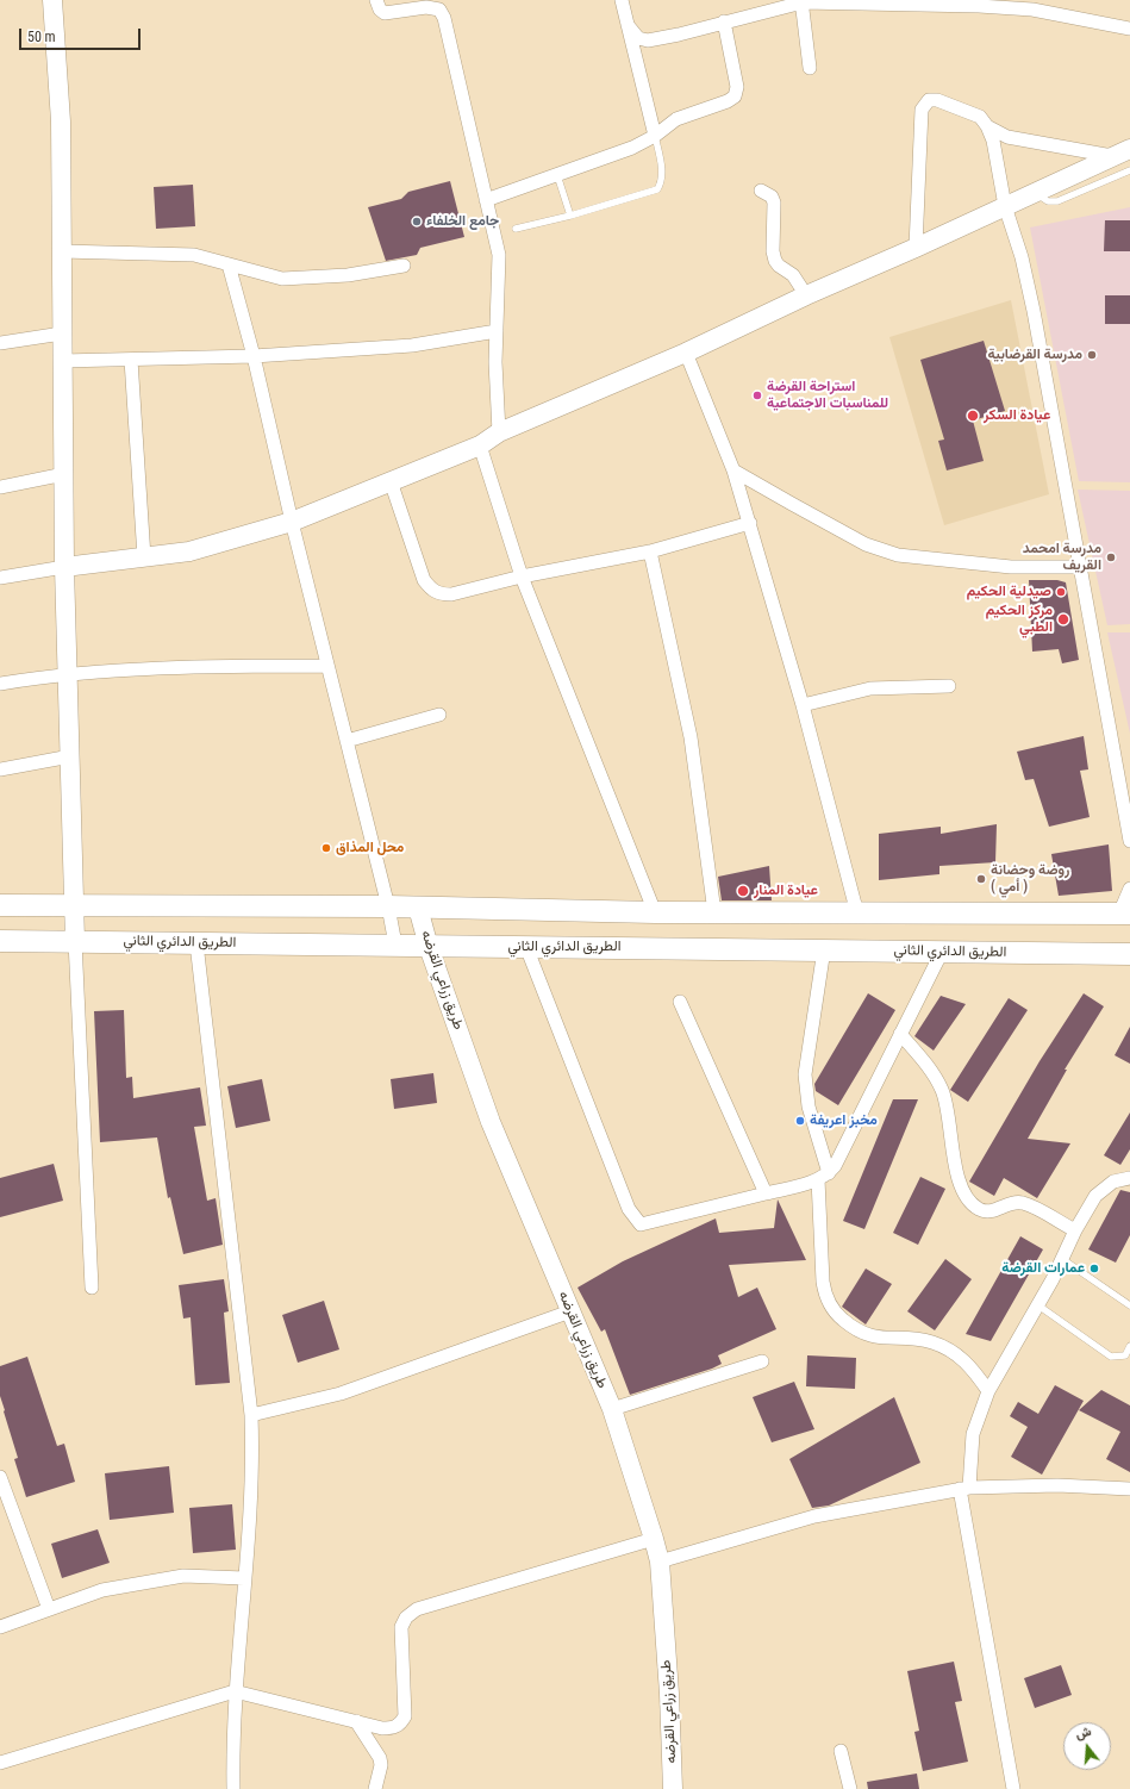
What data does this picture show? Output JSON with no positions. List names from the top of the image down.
{
  "streets": {
    "main road": ["الطريق الدائري الثاني"],
    "street": ["طريق زراعي القرضه"]
  },
  "crossings": [
    ["الطريق الدائري الثاني", "طريق زراعي القرضه"]
  ],
  "places": [
    "جامع الخلفاء",
    "مدرسة القرضابية",
    "استراحة القرضة للمناسبات الاجتماعية",
    "عيادة السكر",
    "مدرسة امحمد القريف",
    "صيدلية الحكيم",
    "مركز الحكيم الطبي",
    "محل المذاق",
    "روضة وحضانة ( أمي )",
    "عيادة المنار",
    "مخبز اعريفة",
    "عمارات القرضة"
  ],
  "scale_bar": "50 m",
  "north": "top"
}
